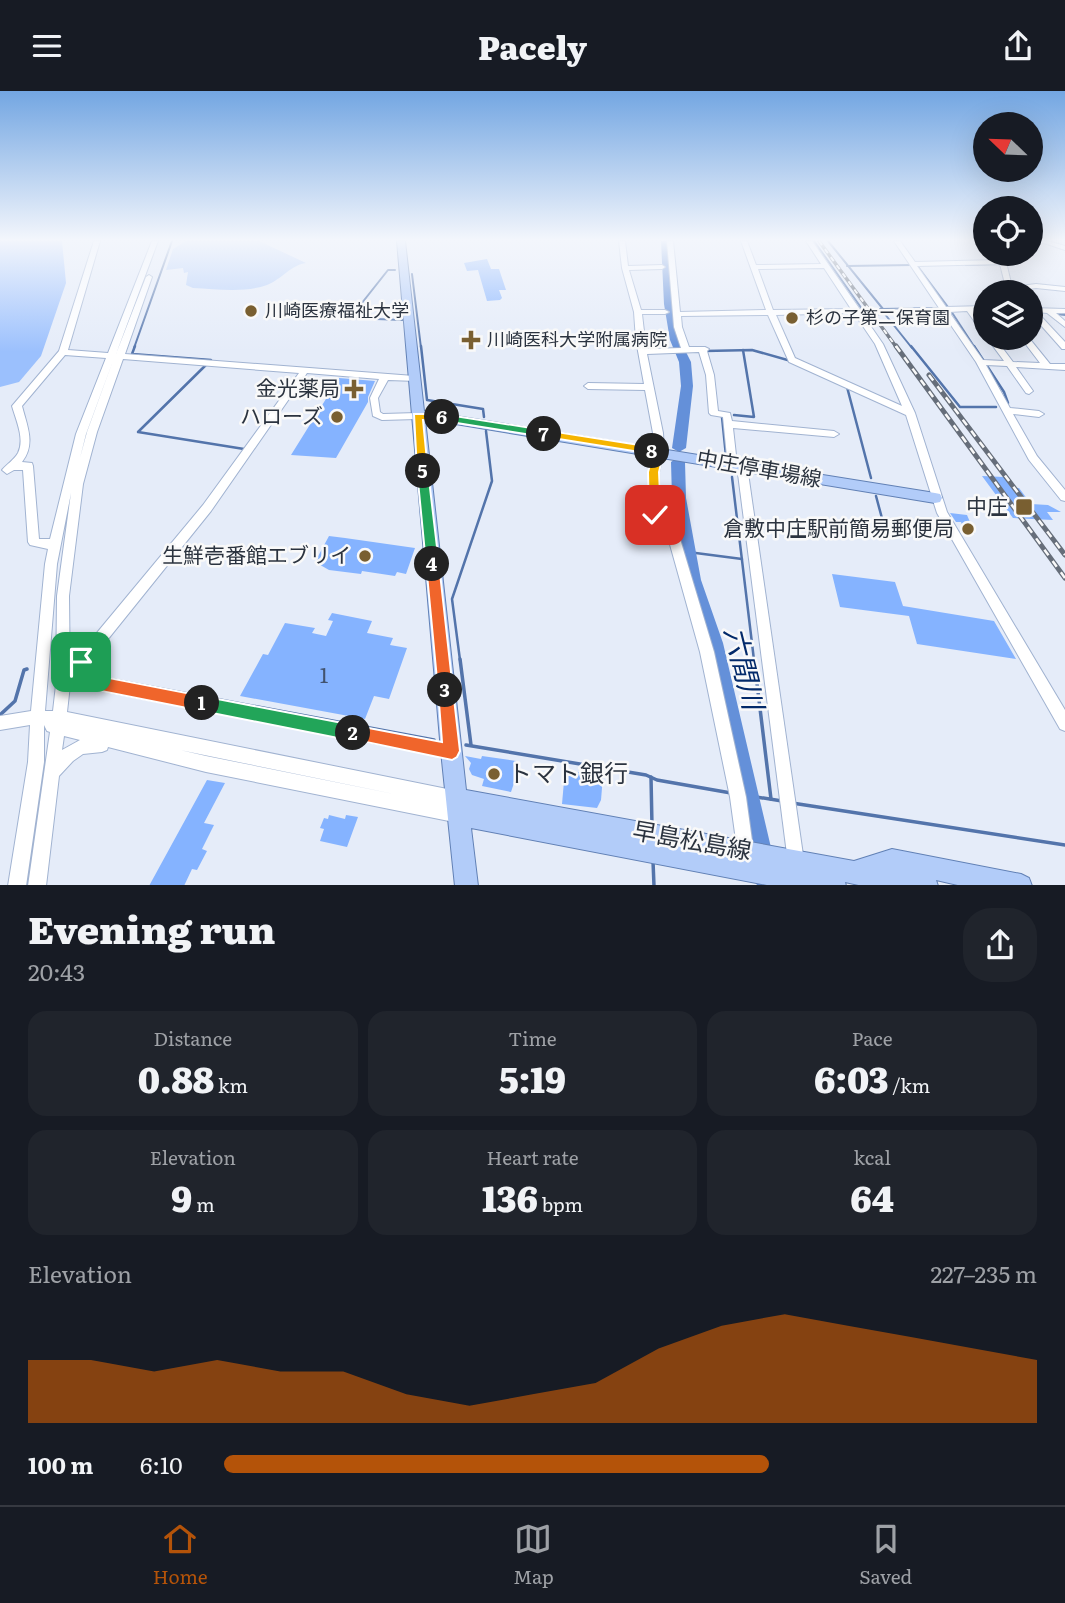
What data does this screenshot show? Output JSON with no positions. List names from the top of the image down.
{
  "streets": {
    "main road": ["中庄停車場線", "早島松島線"]
  },
  "water": ["六間川"],
  "places": {
    "other": [
      "川崎医療福祉大学",
      "杉の子第二保育園",
      "ハローズ",
      "倉敷中庄駅前簡易郵便局",
      "生鮮壱番館エブリイ",
      "トマト銀行"
    ],
    "health": ["川崎医科大学附属病院", "金光薬局"],
    "transit": ["中庄"]
  },
  "house_numbers": ["1"],
  "north": "top left",
  "page": {
    "header": "Pacely",
    "pins": [
      "6",
      "7",
      "8",
      "5",
      "4",
      "3",
      "1",
      "2"
    ],
    "heading": ["Evening run", "20:43"],
    "stats": [
      ["Distance", "0.88 km"],
      ["Time", "5:19"],
      ["Pace", "6:03 /km"],
      ["Elevation", "9 m"],
      ["Heart rate", "136 bpm"],
      ["kcal", "64"]
    ],
    "chart": ["Elevation", "227–235 m"],
    "list": [
      {
        "name": "100 m",
        "note": "6:10"
      }
    ],
    "tabs": ["Home", "Map", "Saved"]
  }
}
